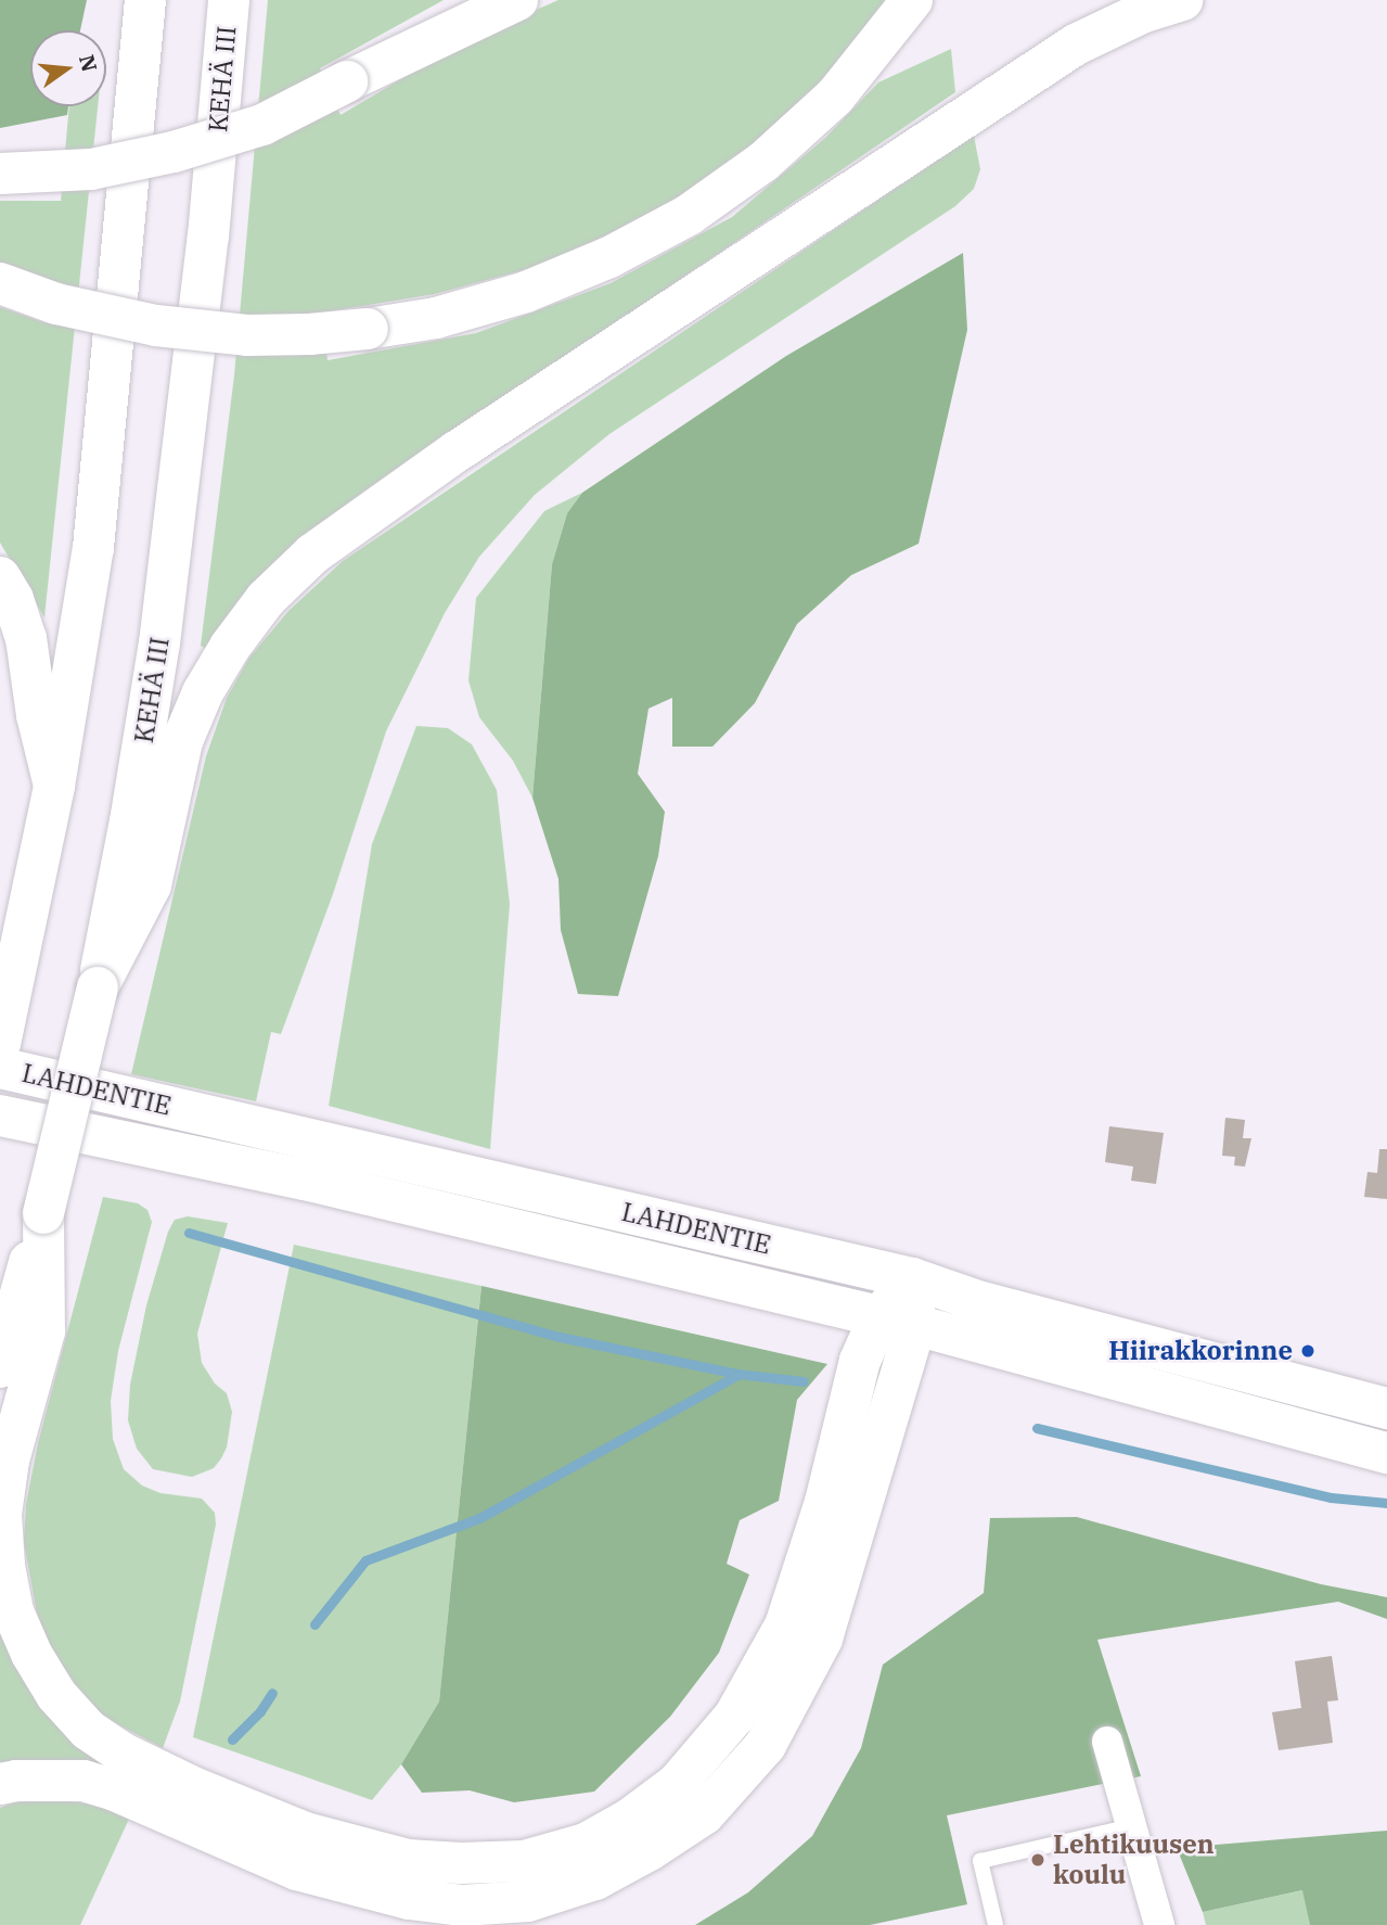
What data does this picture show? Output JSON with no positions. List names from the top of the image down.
{
  "streets": {
    "main road": ["KEHÄ III", "LAHDENTIE"]
  },
  "places": ["Hiirakkorinne", "Lehtikuusen koulu"],
  "north": "right"
}
